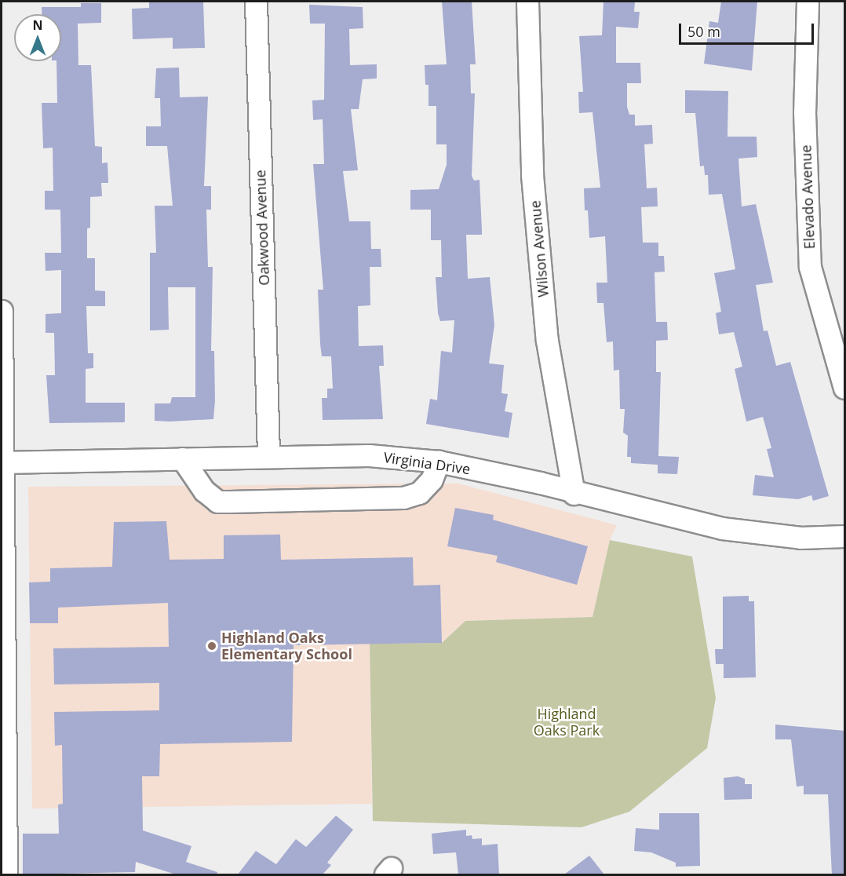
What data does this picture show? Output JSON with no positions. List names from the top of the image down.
{
  "streets": {
    "street": [
      "Elevado Avenue",
      "Oakwood Avenue",
      "Wilson Avenue",
      "Virginia Drive"
    ]
  },
  "crossings": [
    ["Oakwood Avenue", "Virginia Drive"],
    ["Wilson Avenue", "Virginia Drive"]
  ],
  "parks": ["Highland Oaks Park"],
  "places": ["Highland Oaks Elementary School"],
  "scale_bar": "50 m",
  "north": "top"
}
